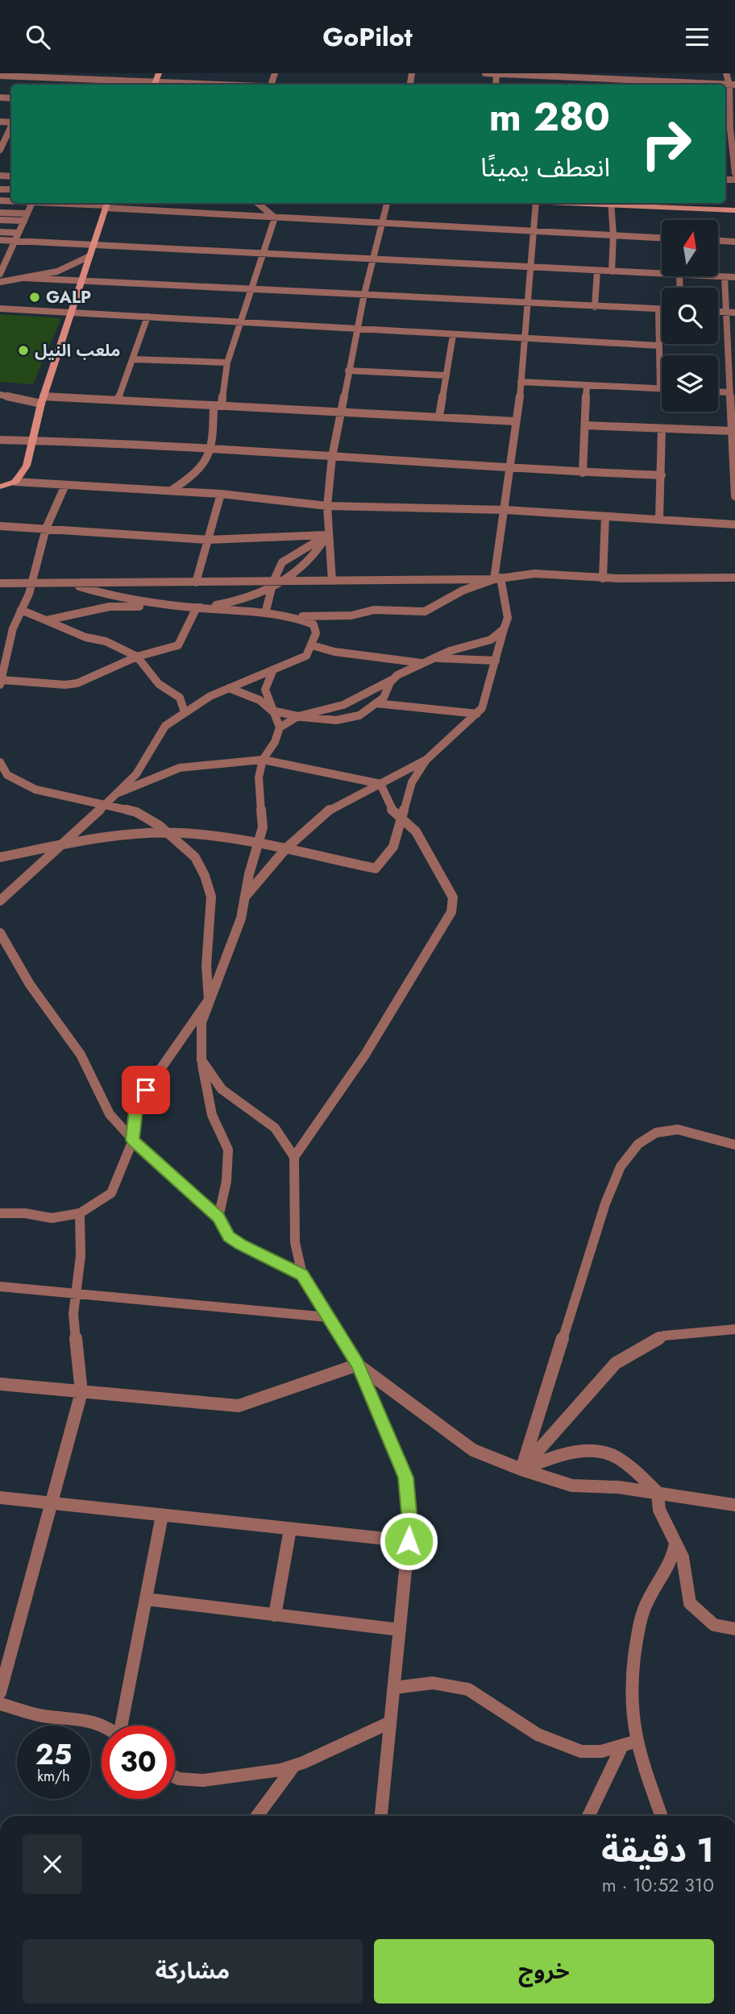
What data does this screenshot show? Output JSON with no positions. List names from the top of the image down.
{
  "places": ["GALP", "ملعب النيل"],
  "north": "top",
  "page": {
    "header": "GoPilot",
    "turn": ["280 m", "انعطف يمينًا"],
    "speed": "25 km/h",
    "limit": "30",
    "heading": ["1 دقيقة", "310 m · 10:52"],
    "buttons": ["خروج", "مشاركة"]
  }
}
